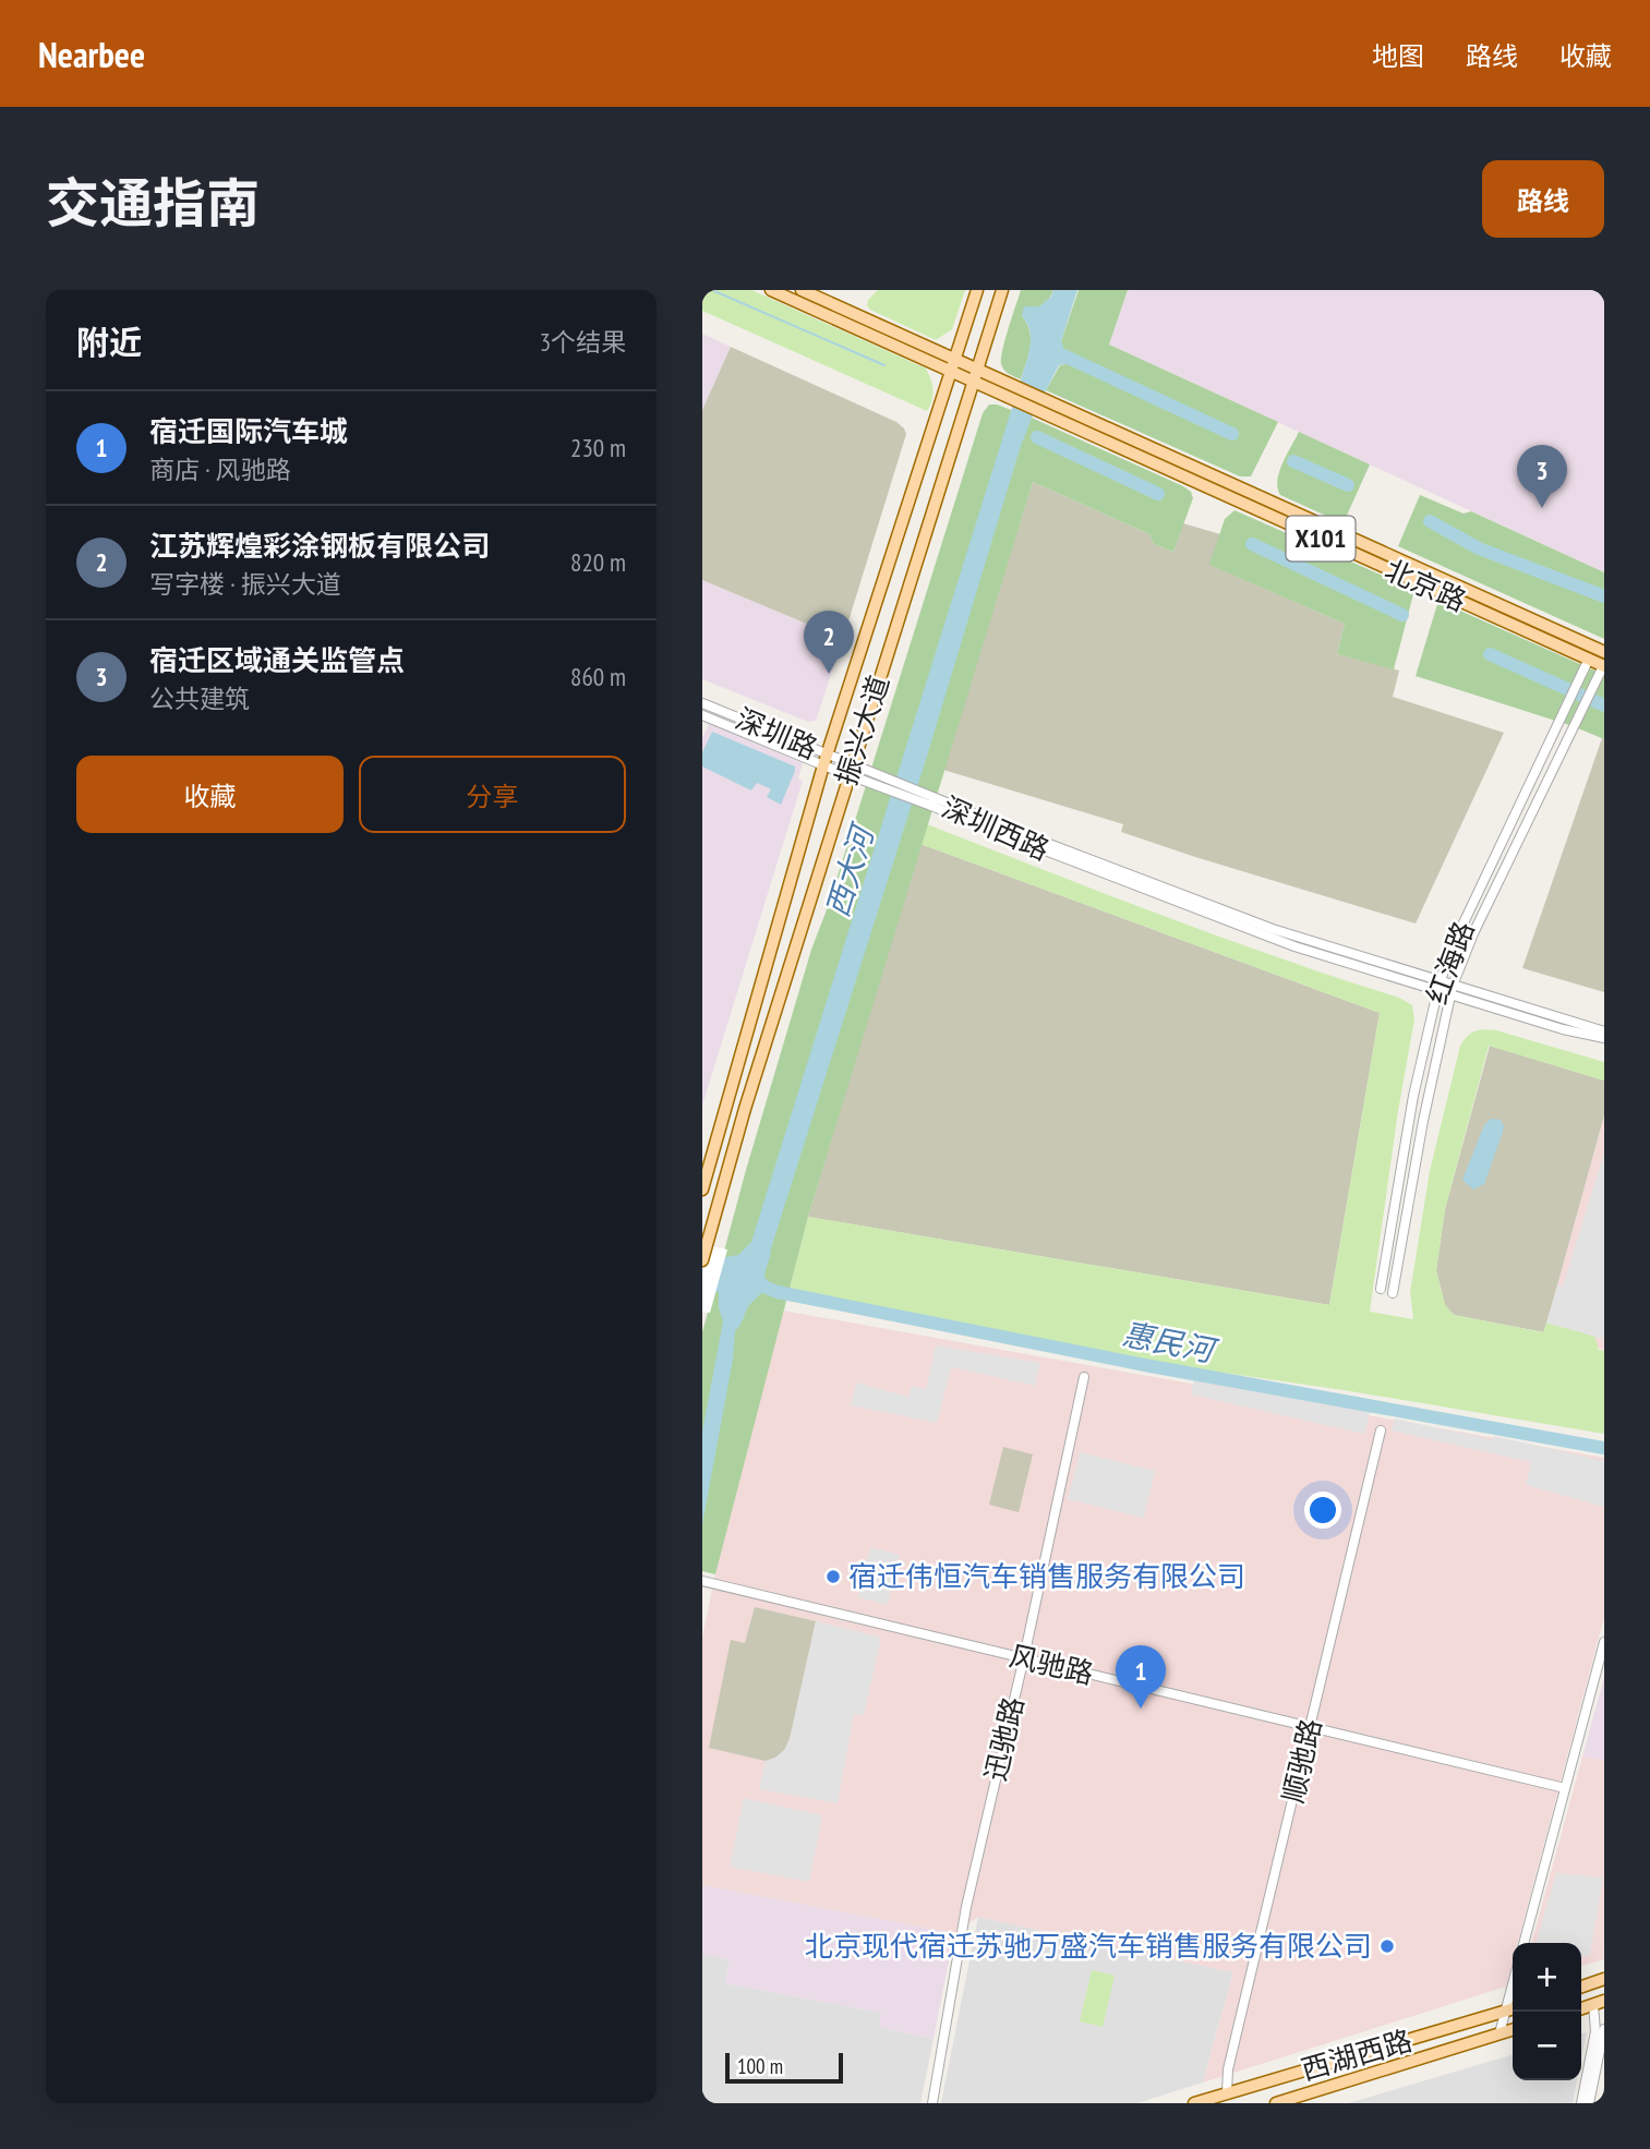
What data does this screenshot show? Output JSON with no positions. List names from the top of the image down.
{
  "streets": {
    "main road": [
      "X101",
      "北京路",
      "振兴大道",
      "西湖西路"
    ],
    "street": [
      "深圳路",
      "深圳西路",
      "红海路",
      "风驰路",
      "迅驰路",
      "顺驰路"
    ]
  },
  "crossings": [
    ["北京路", "红海路"],
    ["振兴大道", "深圳路"],
    ["深圳路", "深圳西路"],
    ["深圳西路", "红海路"],
    ["风驰路", "迅驰路"],
    ["风驰路", "顺驰路"],
    ["顺驰路", "西湖西路"]
  ],
  "water": ["西大河", "惠民河"],
  "places": ["宿迁伟恒汽车销售服务有限公司", "北京现代宿迁苏驰万盛汽车销售服务有限公司"],
  "scale_bar": "100 m",
  "page": {
    "header": "Nearbee",
    "nav": ["地图", "路线", "收藏"],
    "title": "交通指南",
    "buttons": [
      "路线",
      ["收藏", "分享"]
    ],
    "heading": ["附近", "3个结果"],
    "list": [
      {
        "mark": "1",
        "name": "宿迁国际汽车城",
        "note": "商店 · 风驰路",
        "value": "230 m"
      },
      {
        "mark": "2",
        "name": "江苏辉煌彩涂钢板有限公司",
        "note": "写字楼 · 振兴大道",
        "value": "820 m"
      },
      {
        "mark": "3",
        "name": "宿迁区域通关监管点",
        "note": "公共建筑",
        "value": "860 m"
      }
    ],
    "pins": ["3", "2", "1"],
    "map_buttons": ["+", "−"],
    "scale": "100 m"
  }
}
